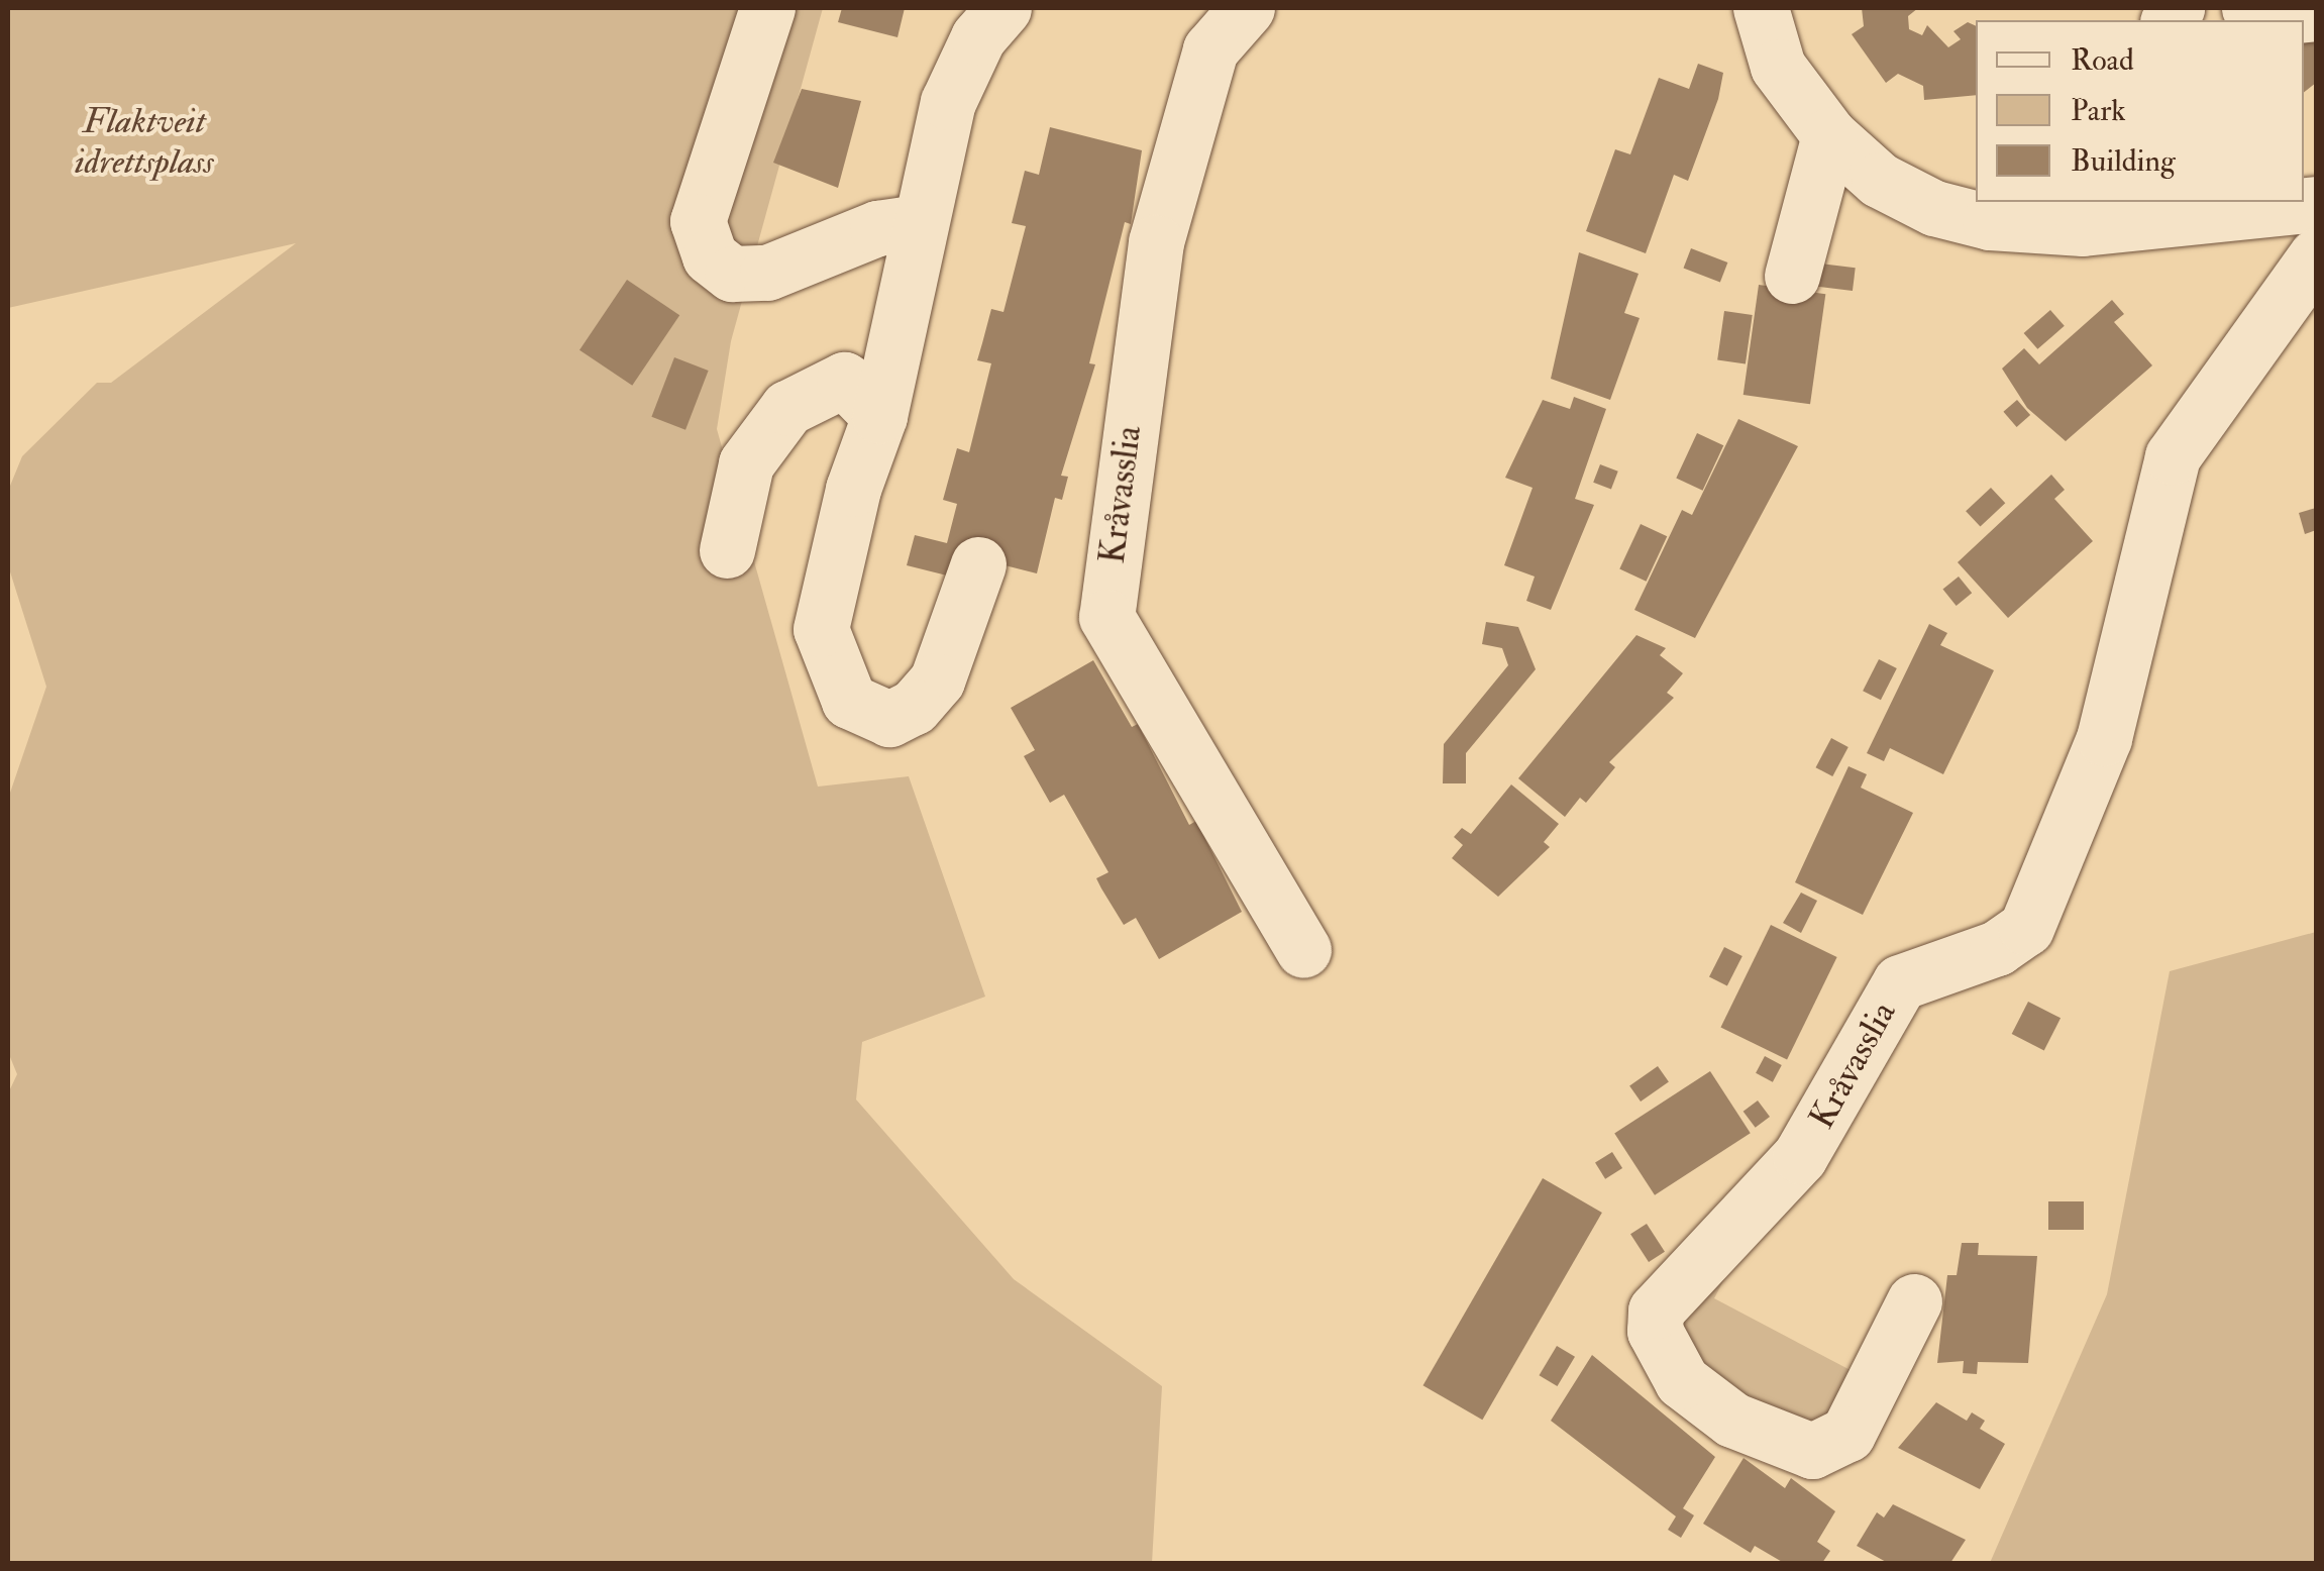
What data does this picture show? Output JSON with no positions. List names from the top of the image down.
{
  "streets": {
    "street": ["Kråvasslia"]
  },
  "parks": ["Flaktveit idrettsplass"],
  "legend": ["Road", "Park", "Building"]
}
